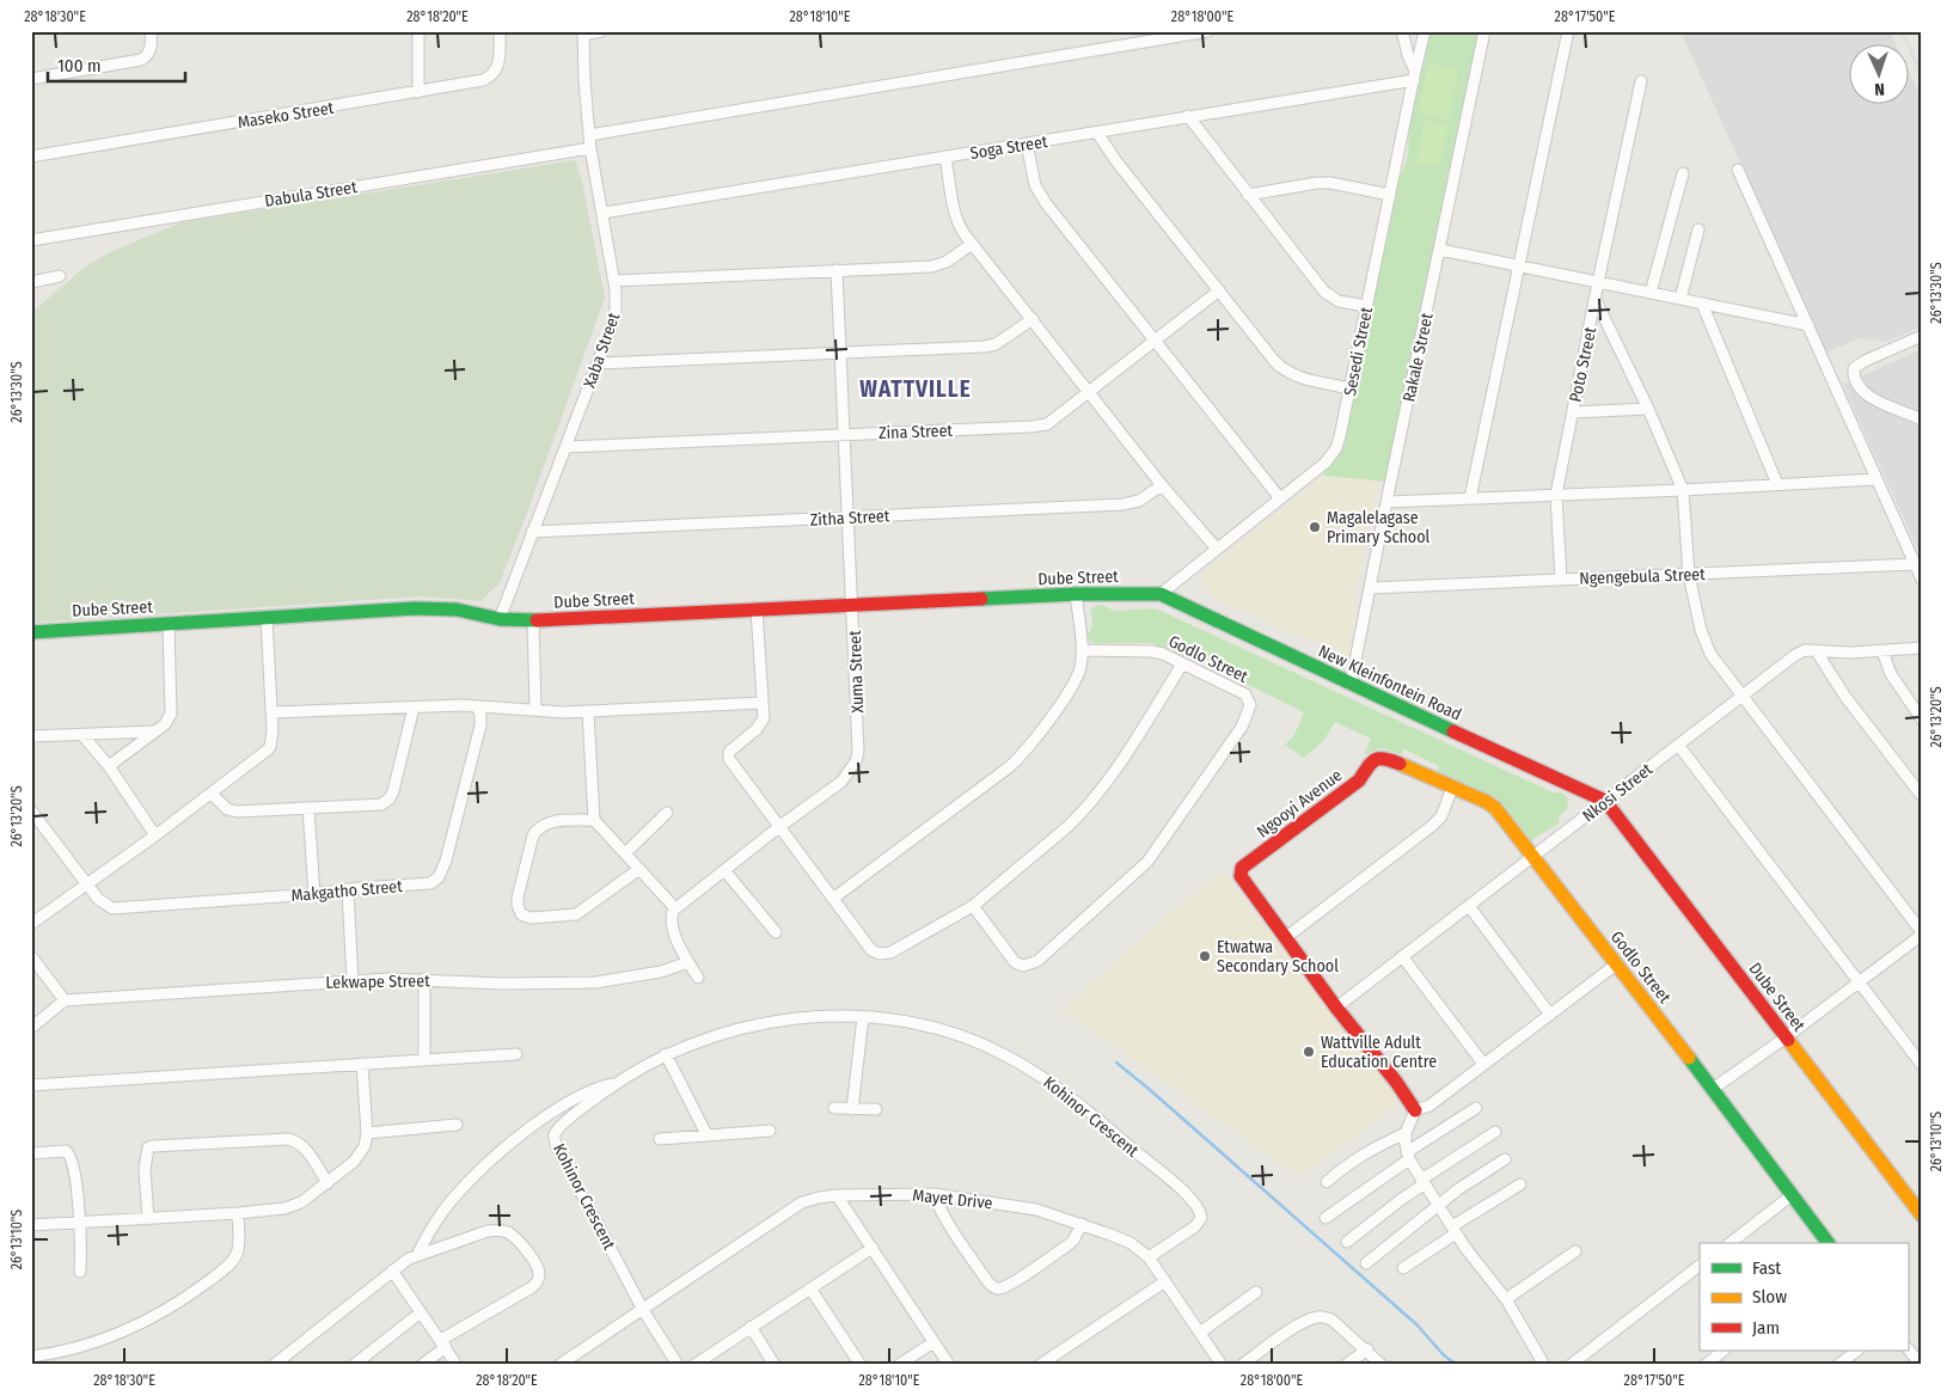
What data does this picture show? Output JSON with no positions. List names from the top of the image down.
{
  "streets": {
    "street": [
      "Maseko Street",
      "Soga Street",
      "Dabula Street",
      "Xaba Street",
      "Sesedi Street",
      "Rakale Street",
      "Poto Street",
      "Zina Street",
      "Zitha Street",
      "Ngengebula Street",
      "Dube Street",
      "Godlo Street",
      "Xuma Street",
      "New Kleinfontein Road",
      "Nkosi Street",
      "Ngooyi Avenue",
      "Makgatho Street",
      "Lekwape Street",
      "Kohinor Crescent",
      "Mayet Drive"
    ]
  },
  "crossings": [
    ["Soga Street", "Xaba Street"],
    ["Soga Street", "Sesedi Street"],
    ["Dabula Street", "Xaba Street"],
    ["Xaba Street", "Zina Street"],
    ["Xaba Street", "Zitha Street"],
    ["Xaba Street", "Dube Street"],
    ["Sesedi Street", "Dube Street"],
    ["Sesedi Street", "New Kleinfontein Road"],
    ["Rakale Street", "Ngengebula Street"],
    ["Rakale Street", "New Kleinfontein Road"],
    ["Poto Street", "Ngengebula Street"],
    ["Zina Street", "Xuma Street"],
    ["Zitha Street", "Xuma Street"],
    ["Dube Street", "Xuma Street"],
    ["Dube Street", "New Kleinfontein Road"],
    ["Dube Street", "Nkosi Street"],
    ["Godlo Street", "Nkosi Street"],
    ["Godlo Street", "Ngooyi Avenue"],
    ["New Kleinfontein Road", "Nkosi Street"],
    ["Kohinor Crescent", "Mayet Drive"]
  ],
  "districts": ["WATTVILLE"],
  "places": ["Magalelagase Primary School", "Etwatwa Secondary School", "Wattville Adult Education Centre"],
  "legend": ["Fast", "Slow", "Jam"],
  "scale_bar": "100 m",
  "north": "bottom",
  "coordinates": [
    "28°18'30\"E",
    "28°18'20\"E",
    "28°18'10\"E",
    "28°18'00\"E",
    "28°17'50\"E",
    "26°13'30\"S",
    "26°13'20\"S",
    "26°13'10\"S"
  ]
}
